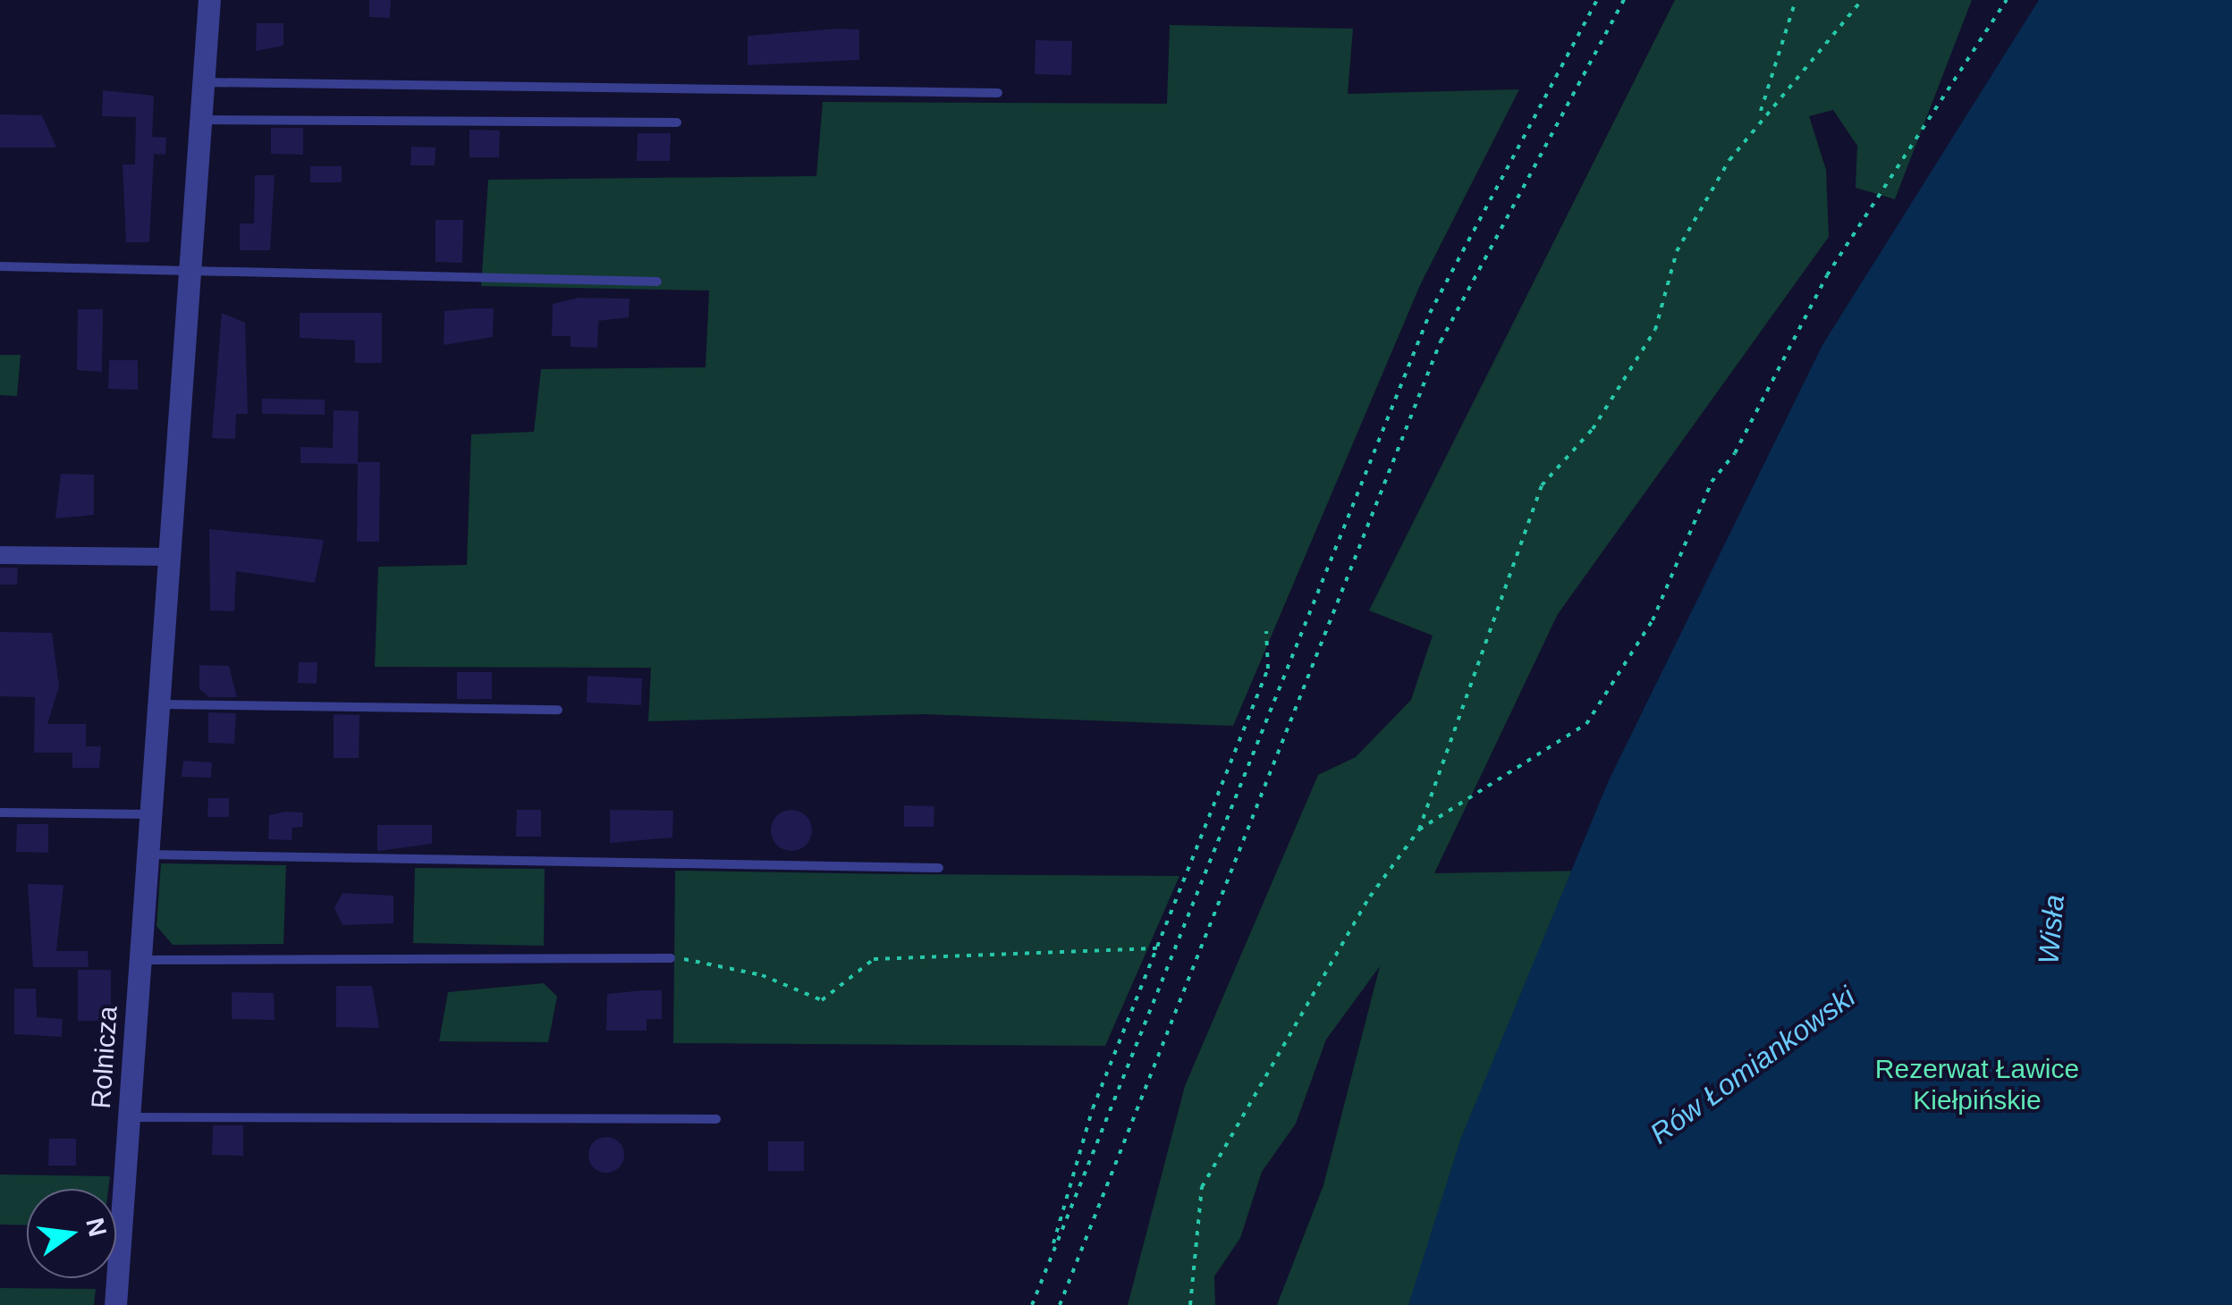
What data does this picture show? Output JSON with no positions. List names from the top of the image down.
{
  "streets": {
    "street": ["Rolnicza"]
  },
  "water": ["Wisła", "Rów Łomiankowski"],
  "parks": ["Rezerwat Ławice Kiełpińskie"],
  "north": "right"
}
